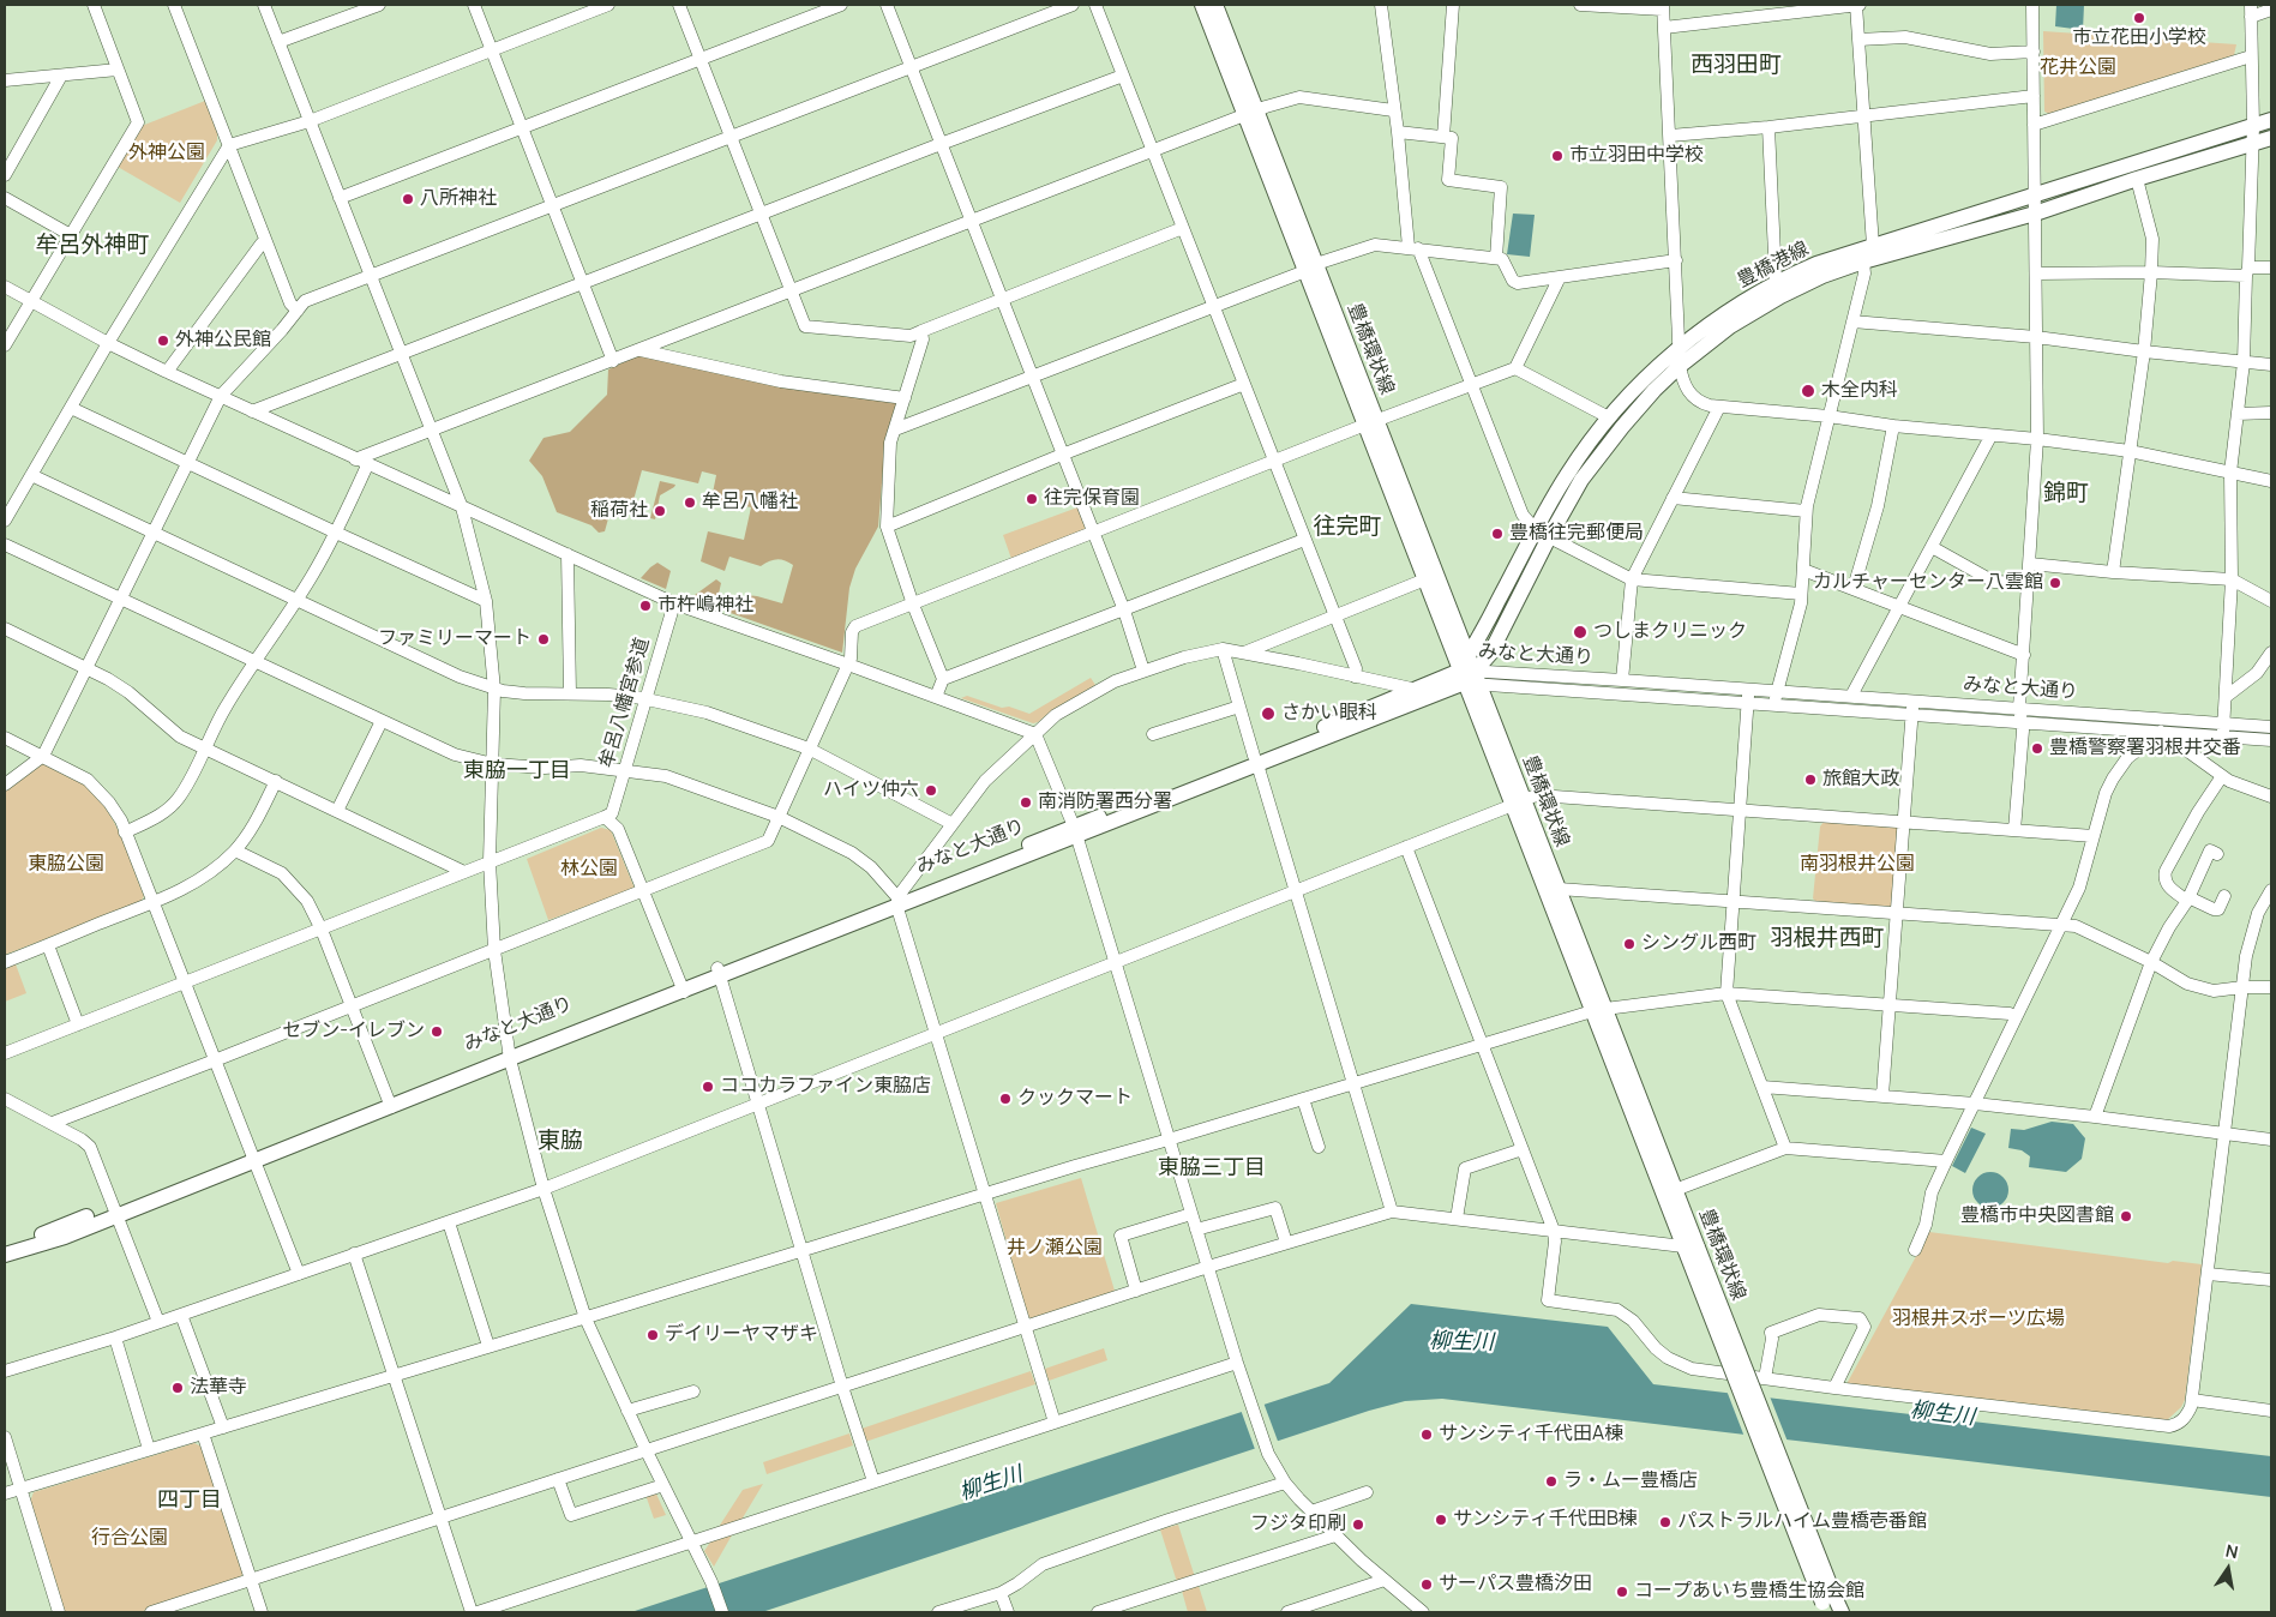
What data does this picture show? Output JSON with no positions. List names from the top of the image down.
{
  "streets": {
    "main road": ["豊橋港線", "豊橋環状線", "みなと大通り"],
    "street": ["牟呂八幡宮参道"]
  },
  "crossings": [
    ["豊橋港線", "豊橋環状線"],
    ["豊橋港線", "みなと大通り"],
    ["豊橋環状線", "みなと大通り"]
  ],
  "districts": [
    "西羽田町",
    "牟呂外神町",
    "錦町",
    "往完町",
    "東脇一丁目",
    "羽根井西町",
    "東脇",
    "東脇三丁目",
    "四丁目"
  ],
  "water": ["柳生川"],
  "parks": [
    "花井公園",
    "外神公園",
    "東脇公園",
    "南羽根井公園",
    "林公園",
    "井ノ瀬公園",
    "羽根井スポーツ広場",
    "行合公園"
  ],
  "places": [
    "市立花田小学校",
    "市立羽田中学校",
    "八所神社",
    "外神公民館",
    "木全内科",
    "往完保育園",
    "牟呂八幡社",
    "稲荷社",
    "豊橋往完郵便局",
    "カルチャーセンター八雲館",
    "市杵嶋神社",
    "つしまクリニック",
    "ファミリーマート",
    "さかい眼科",
    "豊橋警察署羽根井交番",
    "旅館大政",
    "ハイツ仲六",
    "南消防署西分署",
    "シングル西町",
    "セブン-イレブン",
    "ココカラファイン東脇店",
    "クックマート",
    "豊橋市中央図書館",
    "デイリーヤマザキ",
    "法華寺",
    "サンシティ千代田A棟",
    "ラ・ムー豊橋店",
    "サンシティ千代田B棟",
    "パストラルハイム豊橋壱番館",
    "フジタ印刷",
    "サーパス豊橋汐田",
    "コープあいち豊橋生協会館"
  ],
  "north": "top"
}
